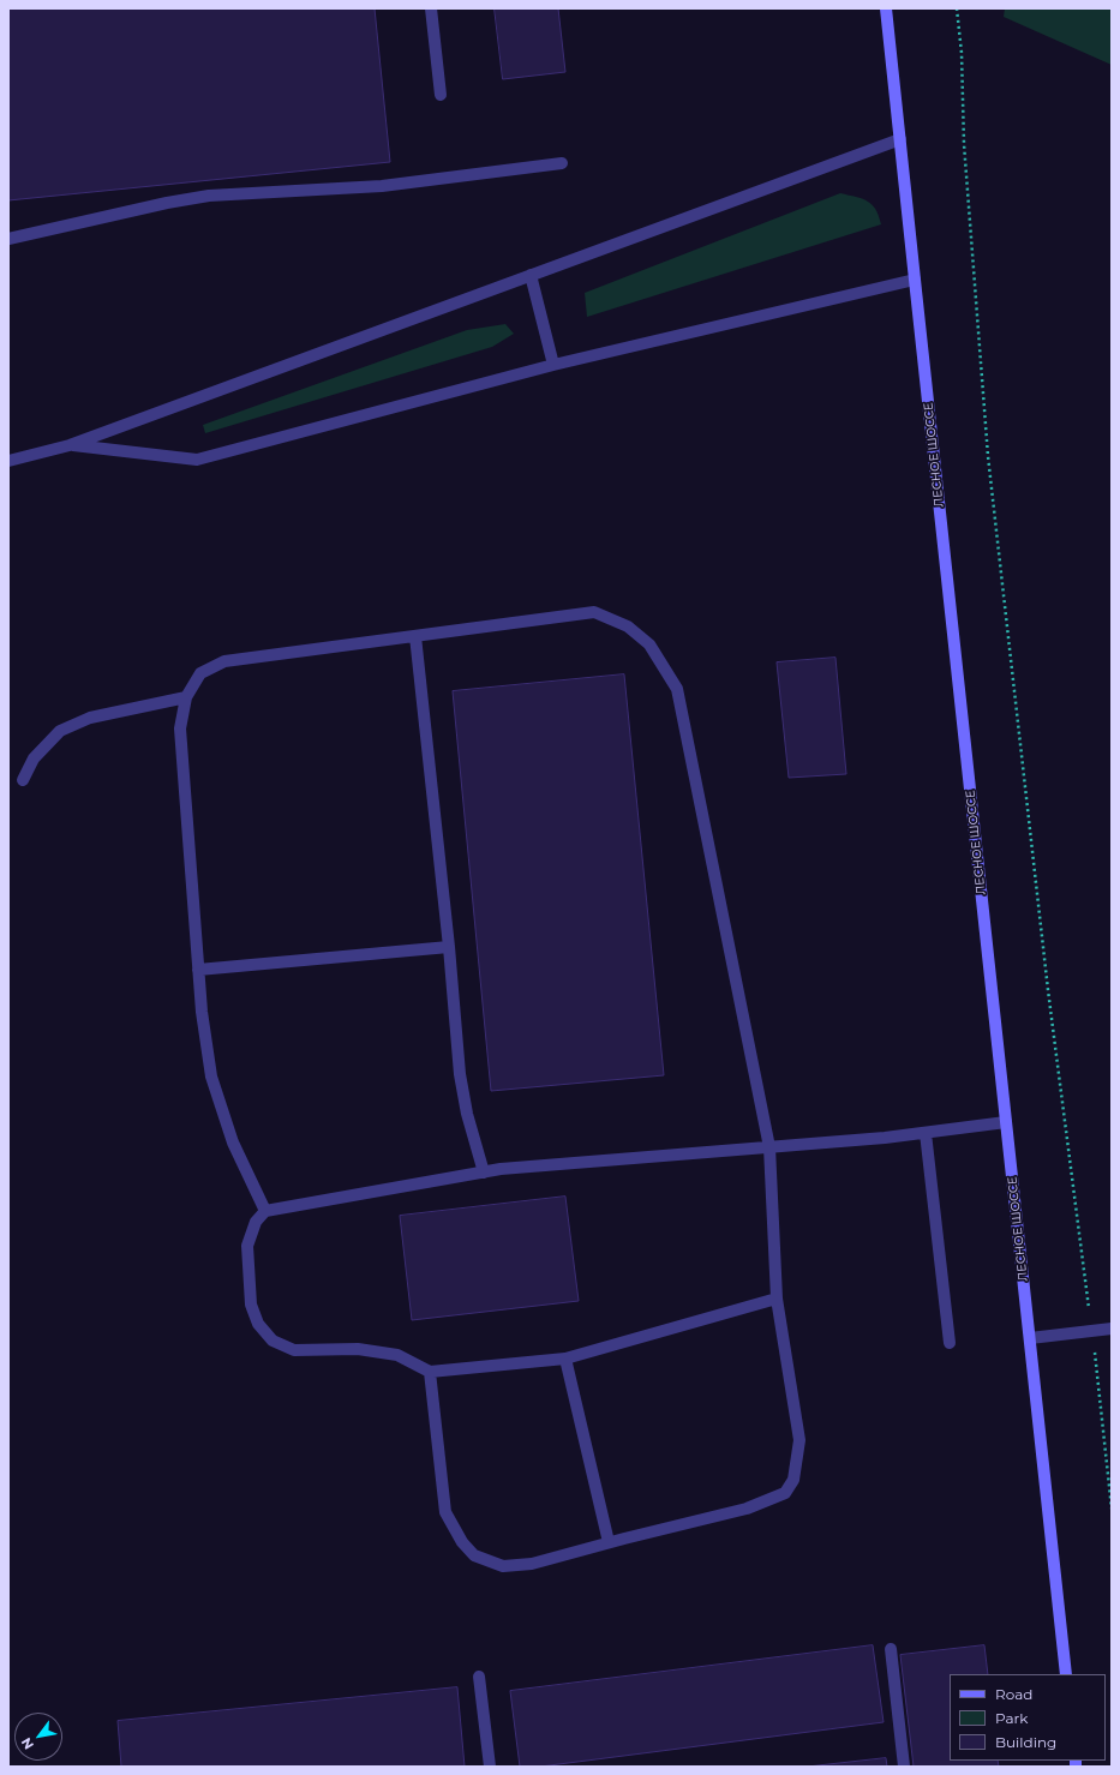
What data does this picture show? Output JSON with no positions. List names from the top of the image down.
{
  "streets": {
    "street": ["ЛЕСНОЕ ШОССЕ"]
  },
  "legend": ["Road", "Park", "Building"],
  "north": "bottom left"
}
